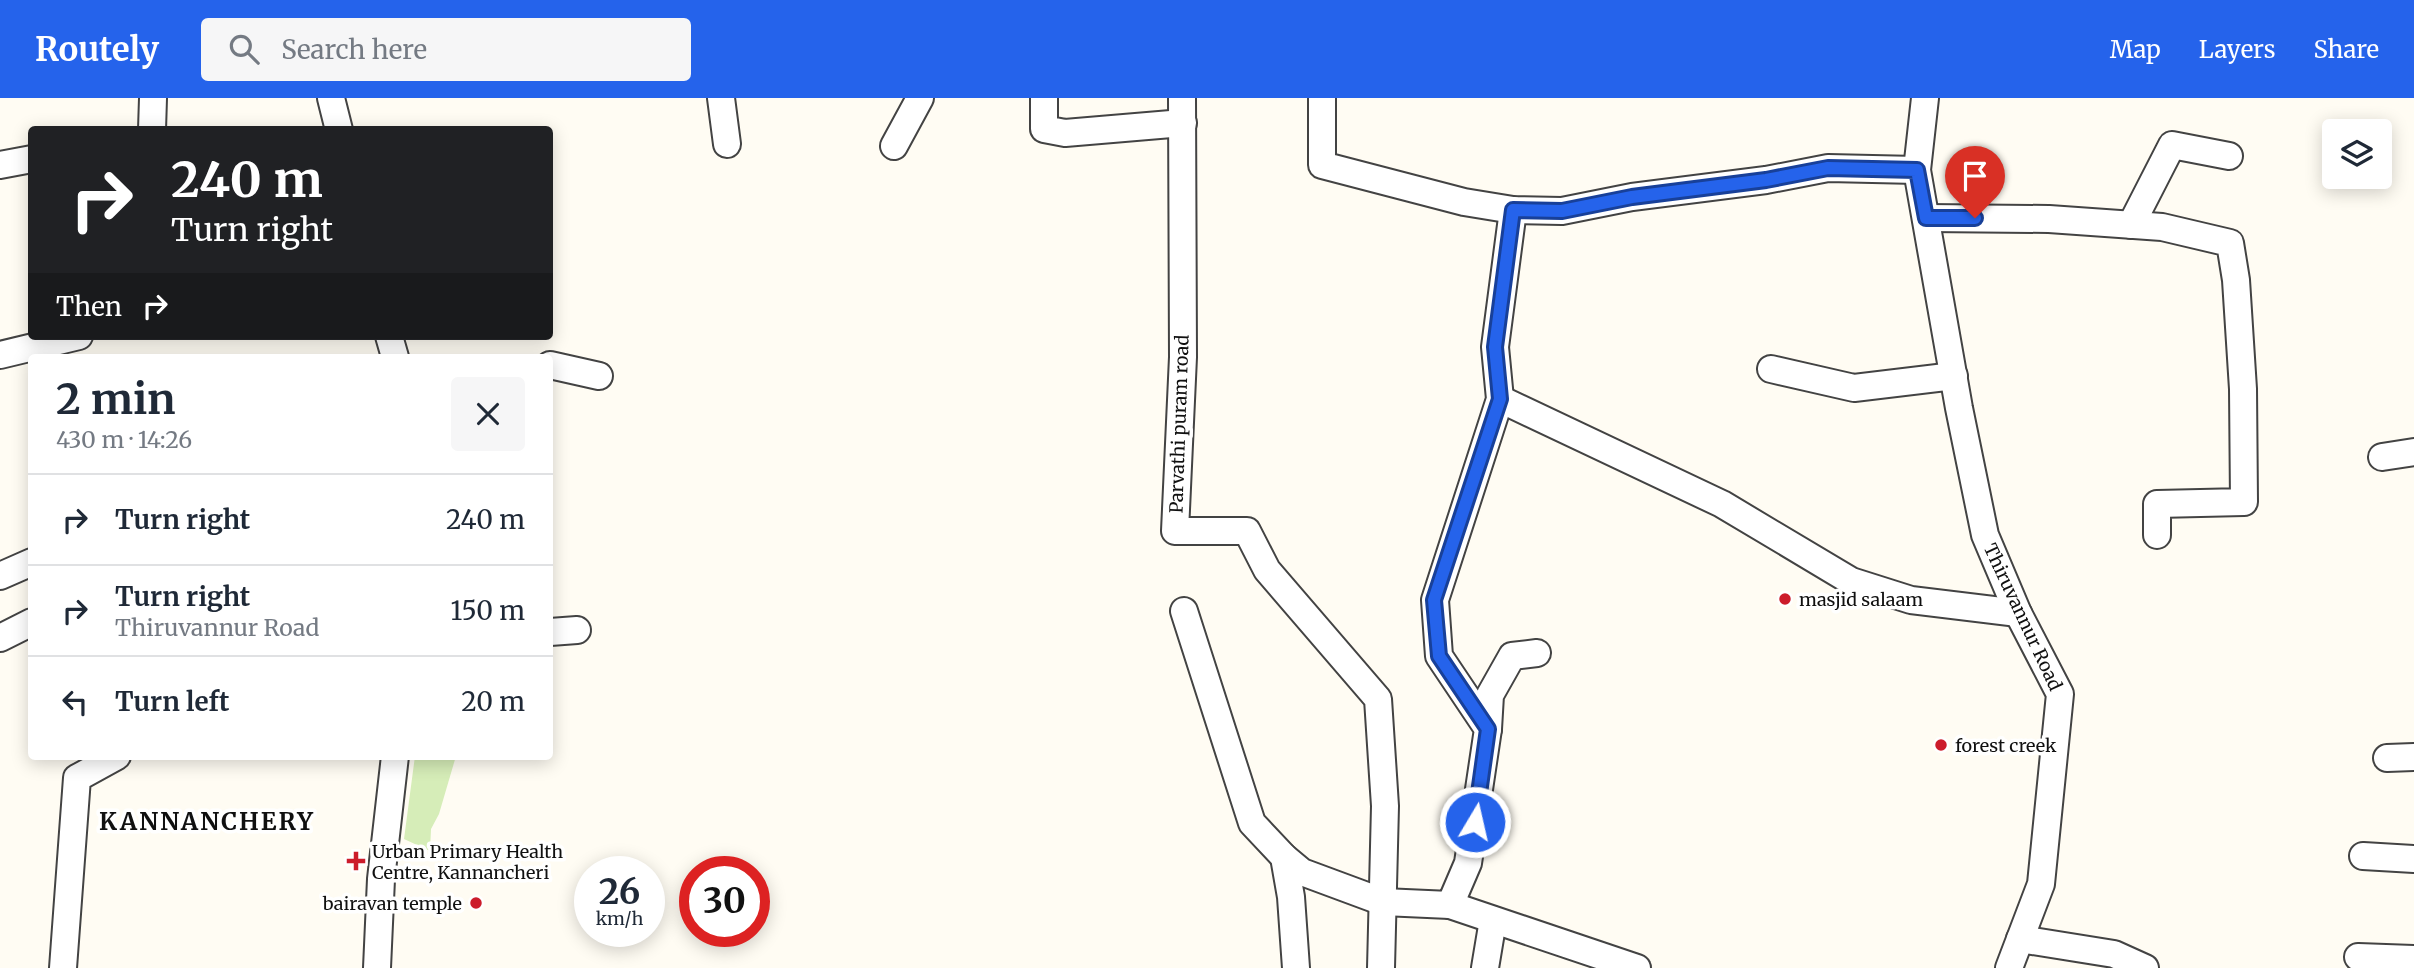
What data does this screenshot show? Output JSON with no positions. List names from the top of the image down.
{
  "streets": {
    "street": ["Parvathi puram road", "Thiruvannur Road"]
  },
  "districts": ["KANNANCHERY"],
  "places": {
    "other": ["masjid salaam", "forest creek", "bairavan temple"],
    "health": ["Urban Primary Health Centre, Kannancheri"]
  },
  "page": {
    "header": "Routely",
    "search": "Search here",
    "nav": ["Map", "Layers", "Share"],
    "turn": ["240 m", "Turn right"],
    "then": "Then",
    "heading": ["2 min", "430 m · 14:26"],
    "list": [
      {
        "name": "Turn right",
        "value": "240 m"
      },
      {
        "name": "Turn right",
        "note": "Thiruvannur Road",
        "value": "150 m"
      },
      {
        "name": "Turn left",
        "value": "20 m"
      }
    ],
    "speed": "26 km/h",
    "limit": "30"
  }
}
